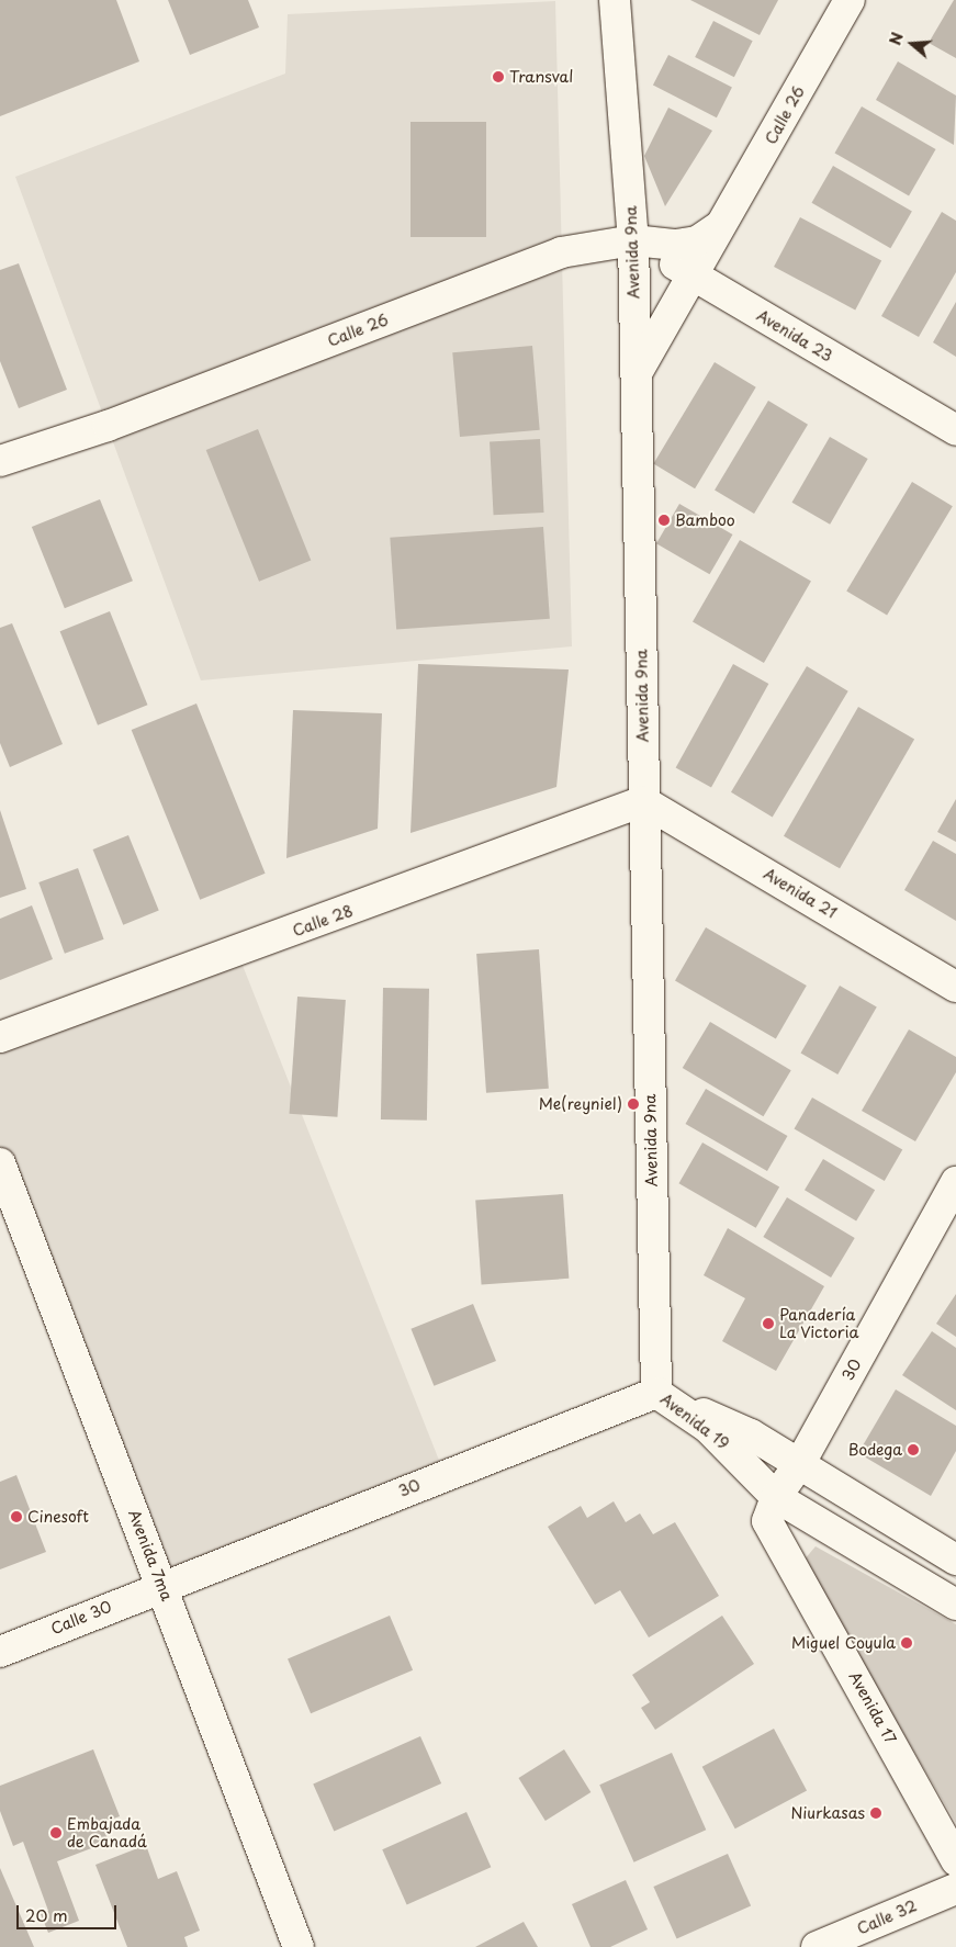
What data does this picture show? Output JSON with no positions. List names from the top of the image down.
{
  "streets": {
    "street": [
      "Calle 26",
      "Avenida 9na",
      "Avenida 23",
      "Avenida 21",
      "Calle 28",
      "30",
      "Avenida 19",
      "Avenida 7ma",
      "Calle 30",
      "Avenida 17",
      "Calle 32"
    ]
  },
  "crossings": [
    ["Calle 26", "Avenida 9na"],
    ["Calle 26", "Avenida 23"],
    ["Avenida 9na", "Avenida 23"],
    ["Avenida 9na", "Avenida 21"],
    ["Avenida 9na", "Calle 28"],
    ["Avenida 9na", "30"],
    ["Avenida 9na", "Avenida 19"],
    ["Avenida 21", "Calle 28"],
    ["30", "Avenida 19"],
    ["30", "Avenida 7ma"],
    ["30", "Calle 30"],
    ["30", "Avenida 17"],
    ["Avenida 19", "Avenida 17"],
    ["Avenida 7ma", "Calle 30"]
  ],
  "places": [
    "Transval",
    "Bamboo",
    "Me(reyniel)",
    "Panadería La Victoria",
    "Bodega",
    "Cinesoft",
    "Miguel Coyula",
    "Niurkasas",
    "Embajada de Canadá"
  ],
  "scale_bar": "20 m",
  "north": "left"
}
